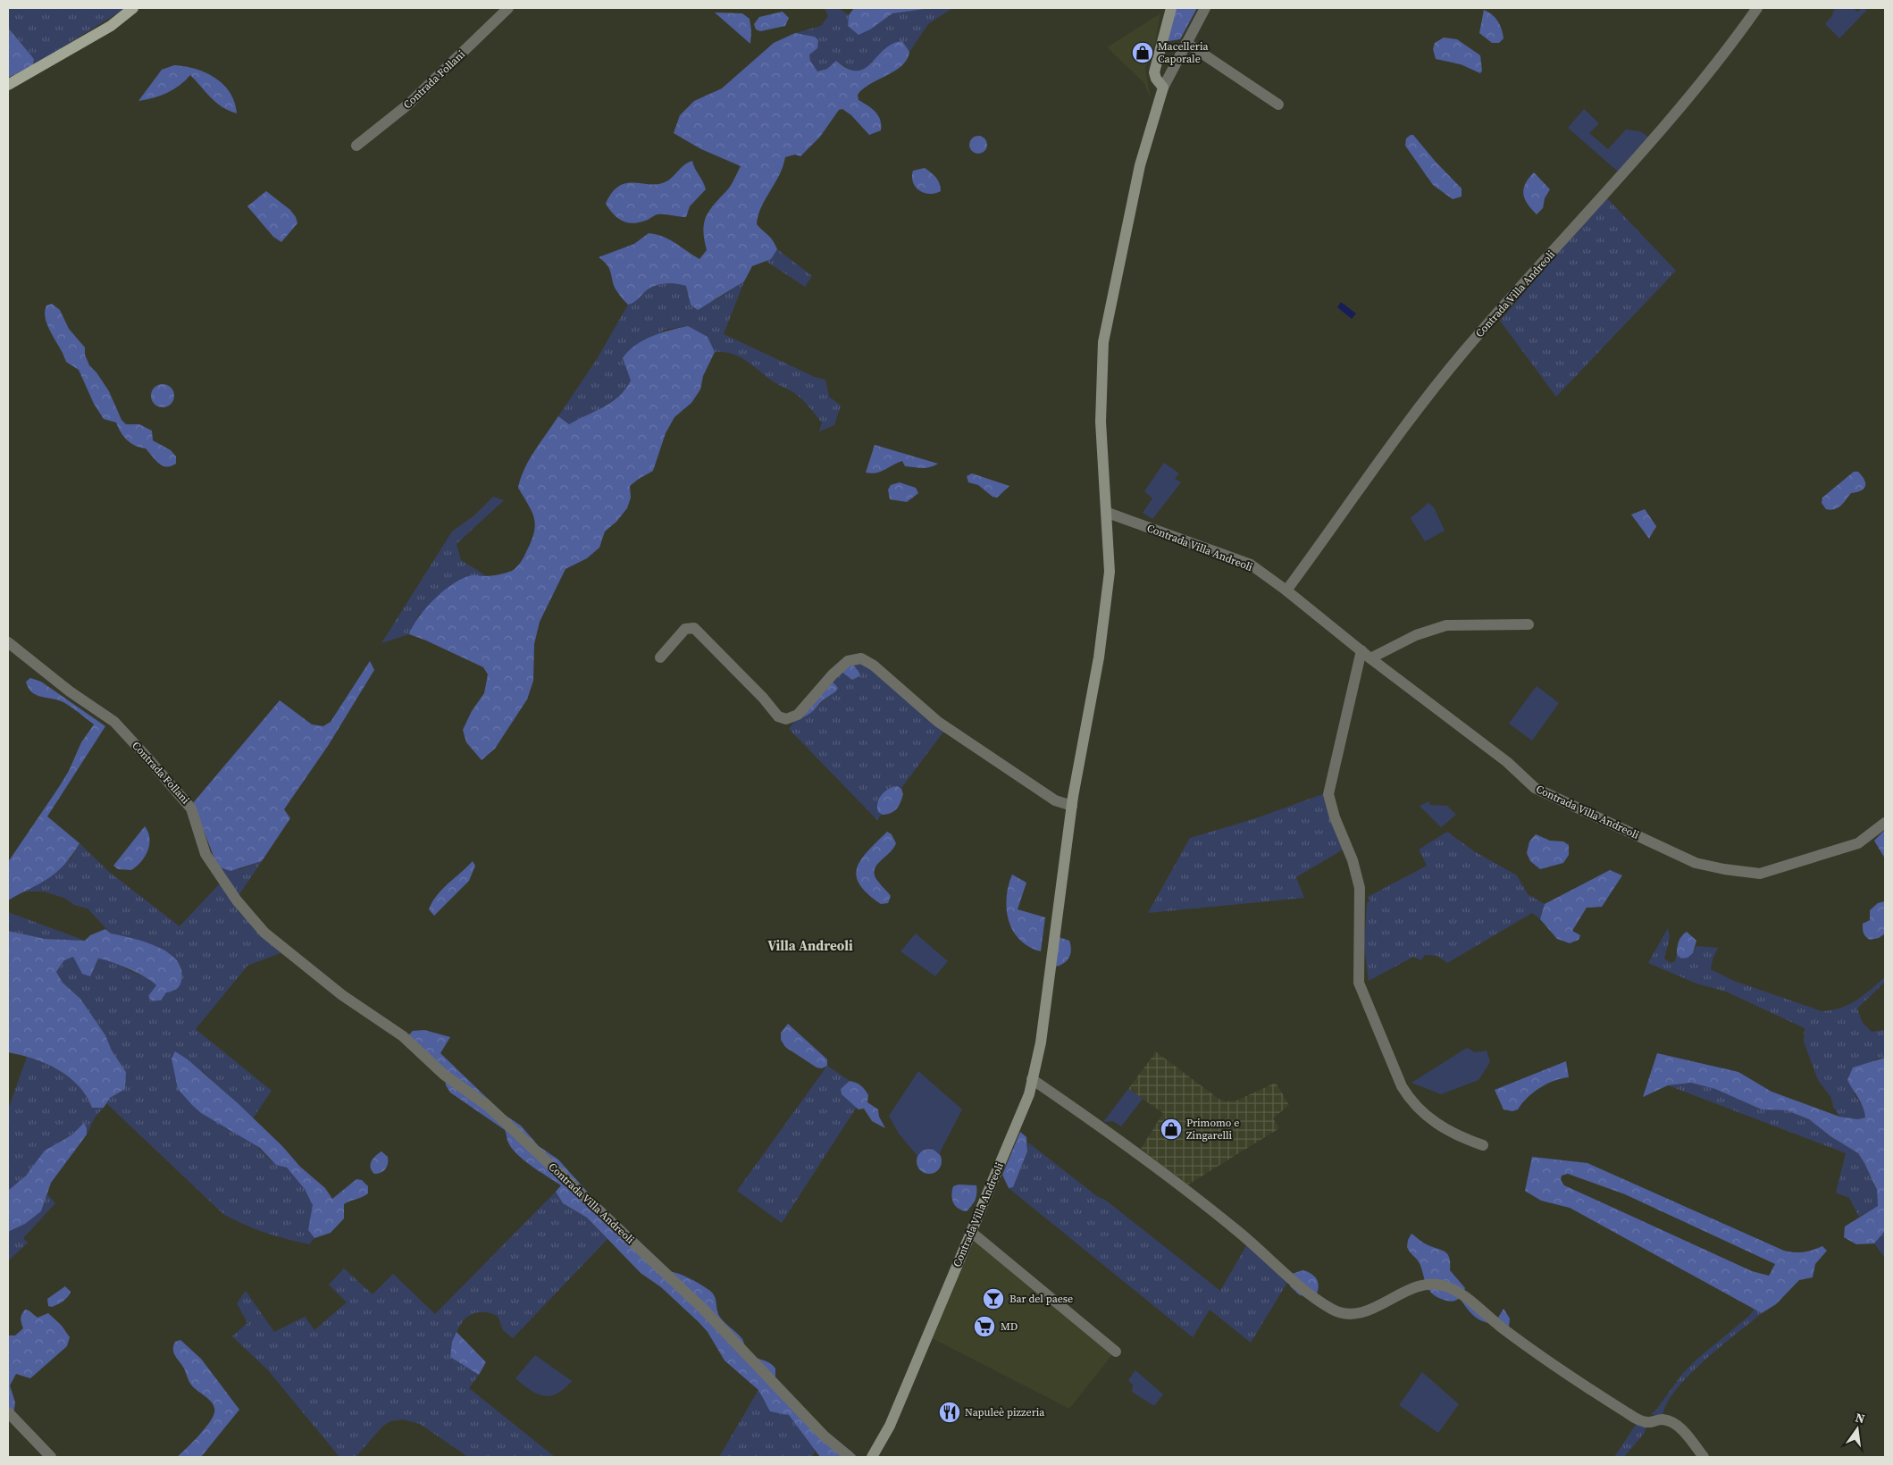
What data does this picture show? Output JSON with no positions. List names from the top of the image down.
{
  "streets": {
    "main road": ["Contrada Villa Andreoli"],
    "street": ["Contrada Follani"]
  },
  "crossings": [
    ["Contrada Follani", "Contrada Villa Andreoli"]
  ],
  "districts": ["Villa Andreoli"],
  "places": {
    "shop": ["Macelleria Caporale", "Primomo e Zingarelli"],
    "bar": ["Bar del paese"],
    "supermarket": ["MD"],
    "restaurant": ["Napuleè pizzeria"]
  },
  "north": "top"
}
